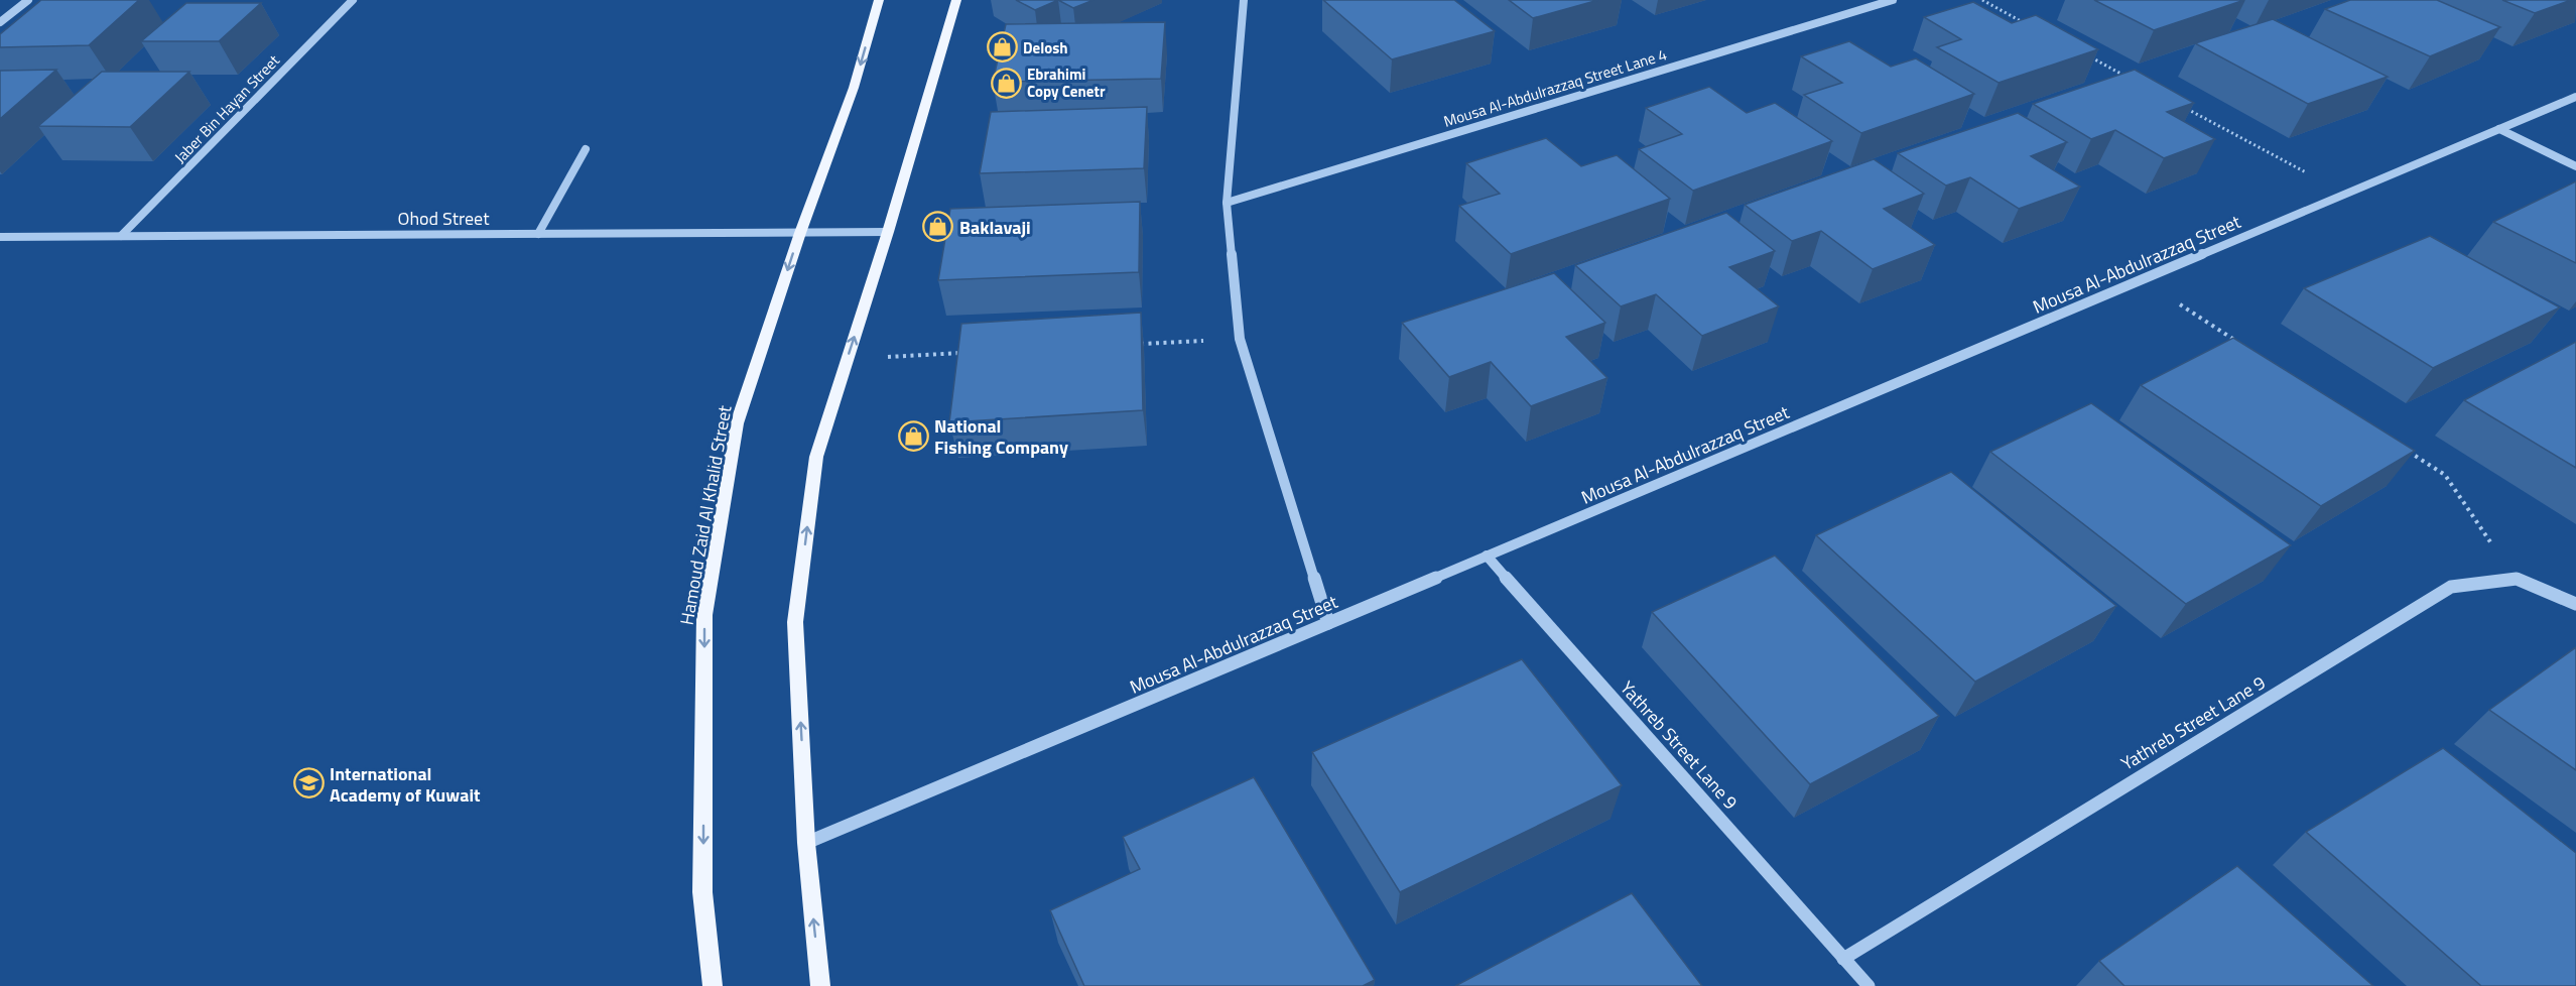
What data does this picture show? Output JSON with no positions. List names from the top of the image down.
{
  "streets": {
    "main road": ["Hamoud Zaid Al Khalid Street"],
    "street": [
      "Mousa Al-Abdulrazzaq Street Lane 4",
      "Jaber Bin Hayan Street",
      "Ohod Street",
      "Mousa Al-Abdulrazzaq Street",
      "Yathreb Street Lane 9"
    ]
  },
  "crossings": [
    ["Jaber Bin Hayan Street", "Ohod Street"],
    ["Ohod Street", "Hamoud Zaid Al Khalid Street"],
    ["Mousa Al-Abdulrazzaq Street", "Yathreb Street Lane 9"]
  ],
  "places": {
    "shop": [
      "Delosh",
      "Ebrahimi Copy Cenetr",
      "Baklavaji",
      "National Fishing Company"
    ],
    "school or university": ["International Academy of Kuwait"]
  }
}
